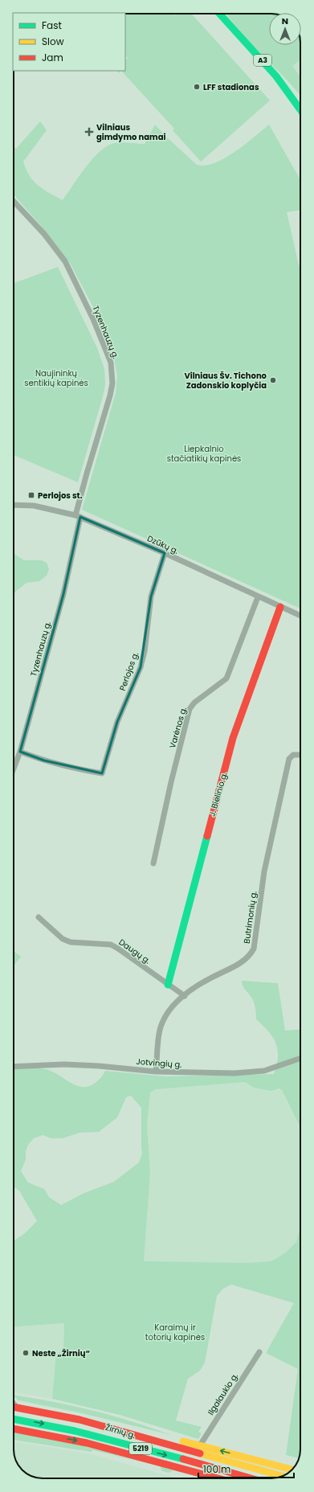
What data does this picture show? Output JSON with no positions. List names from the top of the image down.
{
  "streets": {
    "main road": [
      "A3",
      "J. Bielinio g.",
      "Žirnių g.",
      "5219"
    ],
    "street": [
      "Tyzenhauzų g.",
      "Dzūkų g.",
      "Perlojos g.",
      "Varėnos g.",
      "Butrimonių g.",
      "Daugų g.",
      "Jotvingių g.",
      "Ilgalaukio g."
    ]
  },
  "crossings": [
    ["Tyzenhauzų g.", "Dzūkų g."],
    ["Tyzenhauzų g.", "Perlojos g."],
    ["Dzūkų g.", "Perlojos g."],
    ["Dzūkų g.", "Varėnos g."],
    ["Dzūkų g.", "J. Bielinio g."],
    ["J. Bielinio g.", "Daugų g."],
    ["Butrimonių g.", "Daugų g."],
    ["Butrimonių g.", "Jotvingių g."],
    ["Ilgalaukio g.", "5219"],
    ["Žirnių g.", "5219"]
  ],
  "parks": ["Naujininkų sentikių kapinės", "Liepkalnio stačiatikių kapinės", "Karaimų ir totorių kapinės"],
  "places": {
    "other": ["LFF stadionas", "Vilniaus Šv. Tichono Zadonskio koplyčia", "Neste „Žirnių“"],
    "health": ["Vilniaus gimdymo namai"],
    "transit": ["Perlojos st."]
  },
  "legend": ["Fast", "Slow", "Jam"],
  "scale_bar": "100 m",
  "north": "top"
}
